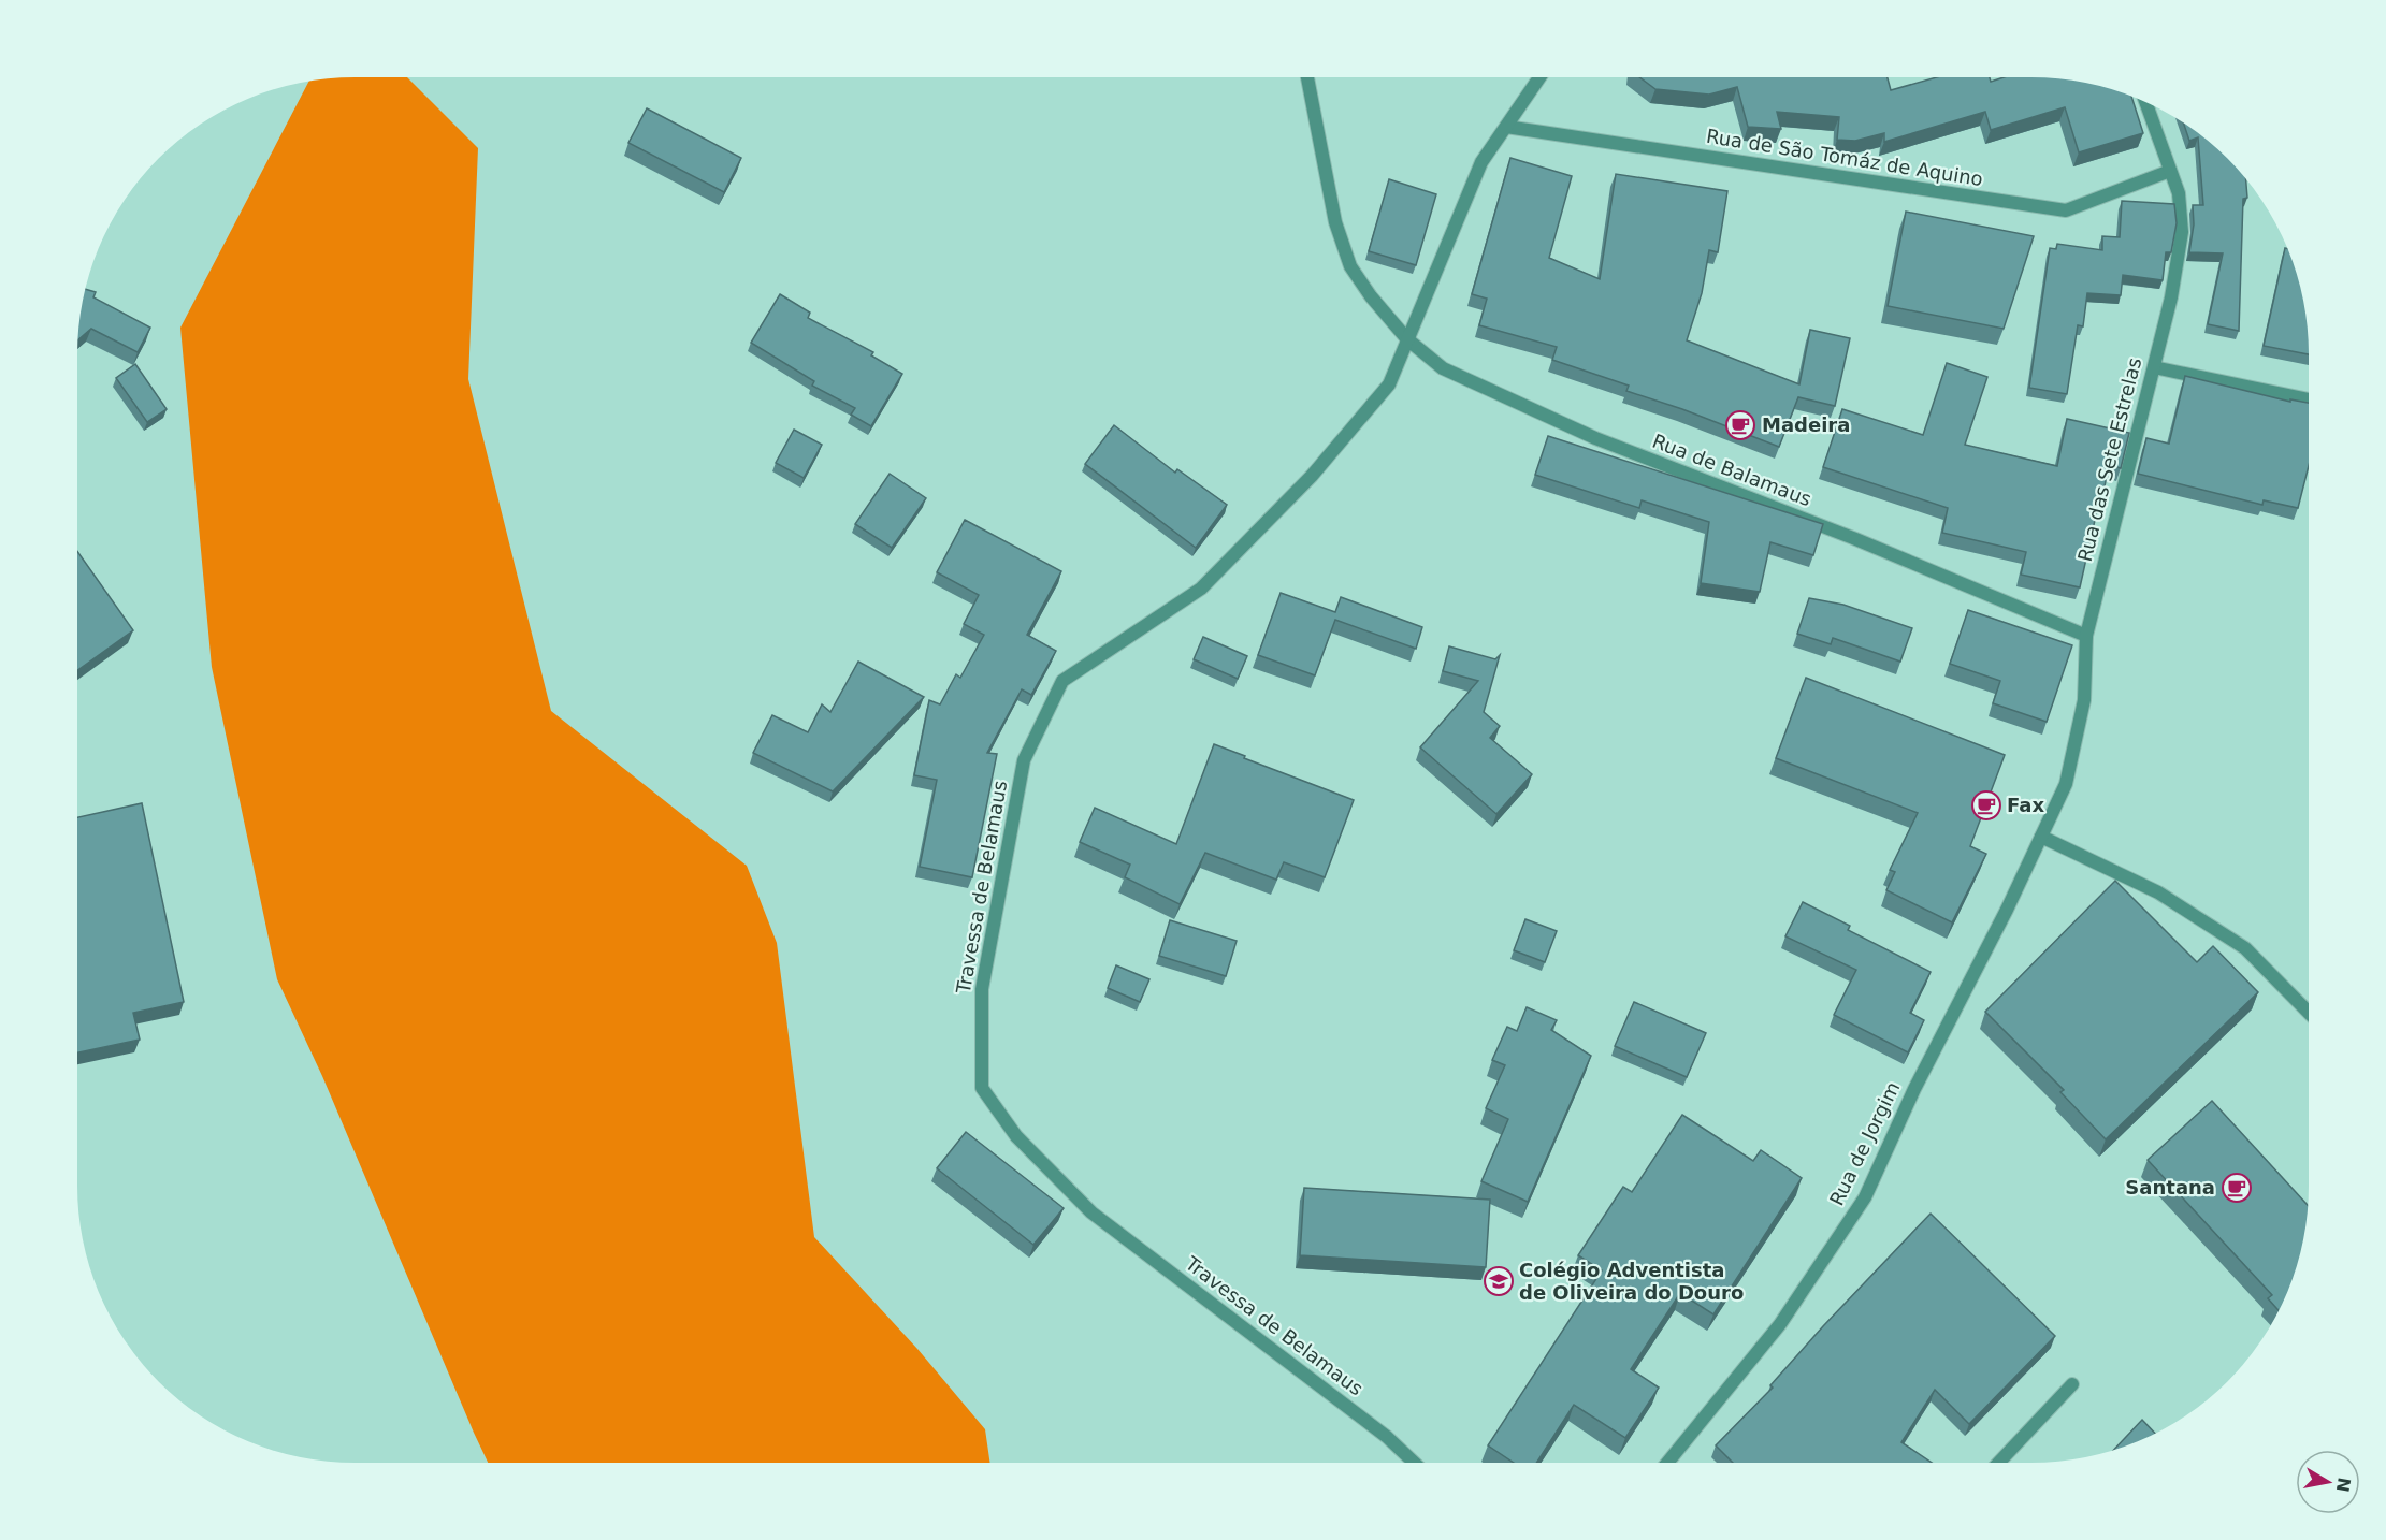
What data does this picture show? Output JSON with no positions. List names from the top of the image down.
{
  "streets": {
    "street": [
      "Rua de São Tomáz de Aquino",
      "Rua das Sete Estrelas",
      "Rua de Balamaus",
      "Travessa de Belamaus",
      "Rua de Jorgim"
    ]
  },
  "crossings": [
    ["Rua de São Tomáz de Aquino", "Rua das Sete Estrelas"],
    ["Rua de São Tomáz de Aquino", "Travessa de Belamaus"],
    ["Rua das Sete Estrelas", "Rua de Balamaus"],
    ["Rua das Sete Estrelas", "Rua de Jorgim"],
    ["Rua de Balamaus", "Travessa de Belamaus"]
  ],
  "places": {
    "cafe": ["Madeira", "Fax", "Santana"],
    "school or university": ["Colégio Adventista de Oliveira do Douro"]
  },
  "north": "right"
}
